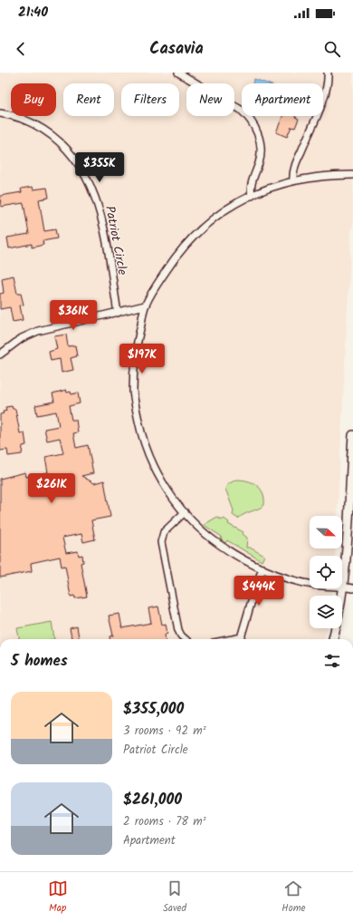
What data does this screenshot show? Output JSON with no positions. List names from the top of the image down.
{
  "streets": {
    "street": ["Patriot Circle"]
  },
  "north": "right",
  "page": {
    "status": "21:40",
    "header": "Casavia",
    "chip": [
      "Buy",
      "Rent",
      "Filters",
      "New",
      "Apartment"
    ],
    "price": [
      "$355K",
      "$361K",
      "$197K",
      "$261K",
      "$444K"
    ],
    "heading": "5 homes",
    "list": [
      {
        "name": "$355,000",
        "note": "3 rooms · 92 m² · Patriot Circle"
      },
      {
        "name": "$261,000",
        "note": "2 rooms · 78 m² · Apartment"
      }
    ],
    "tabs": ["Map", "Saved", "Home"]
  }
}
